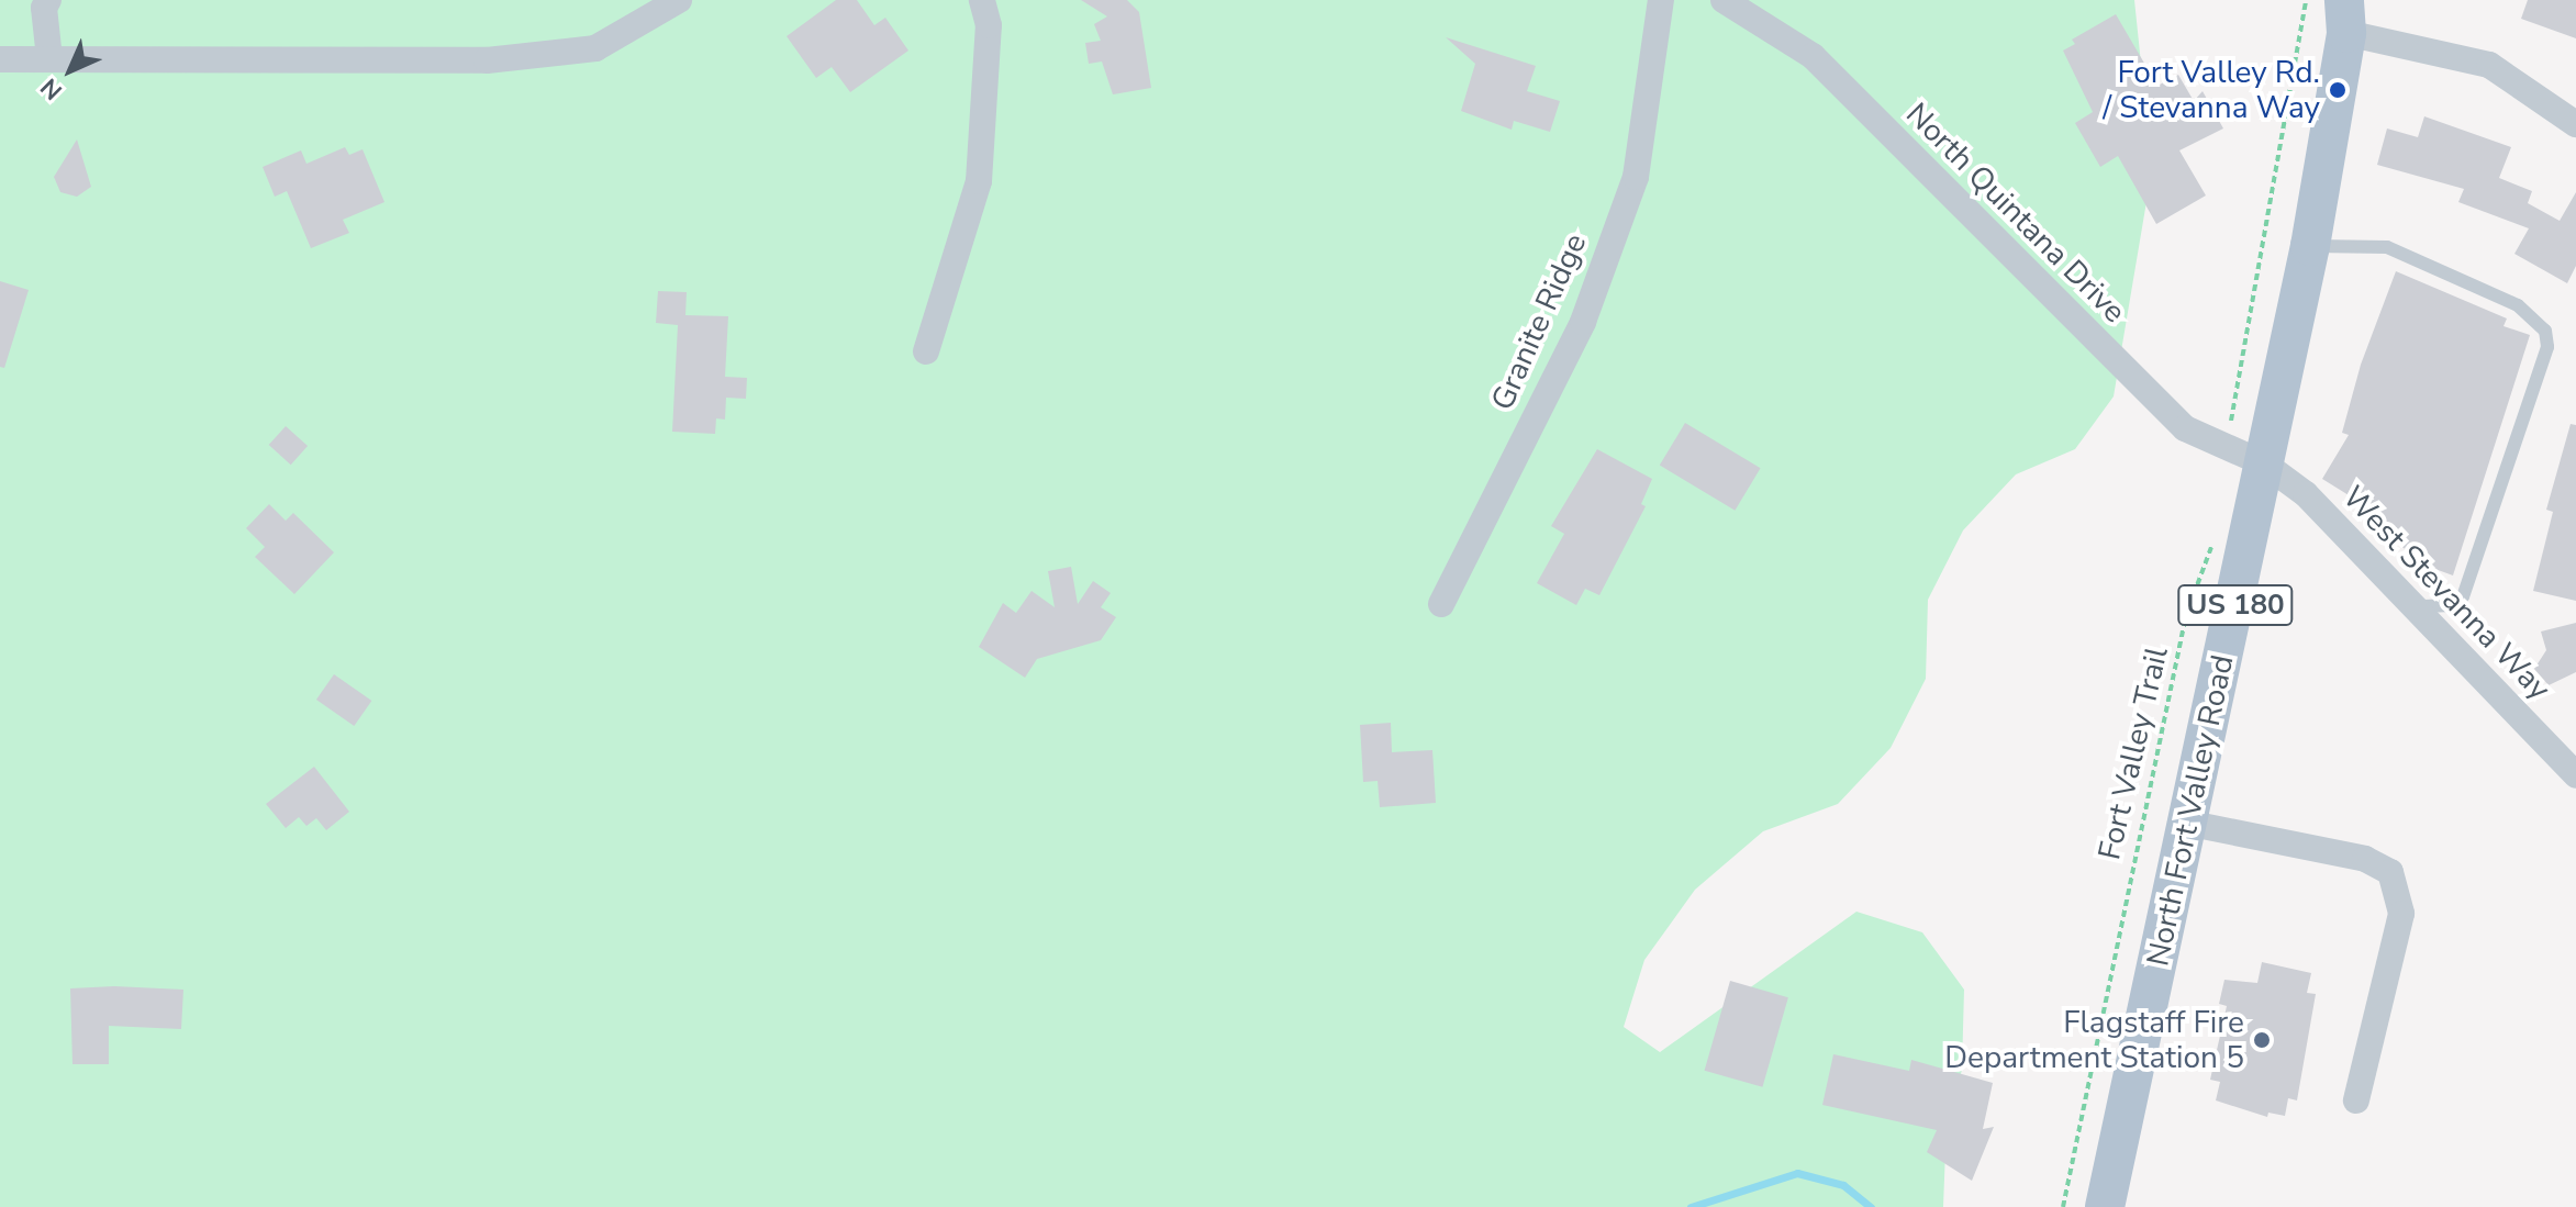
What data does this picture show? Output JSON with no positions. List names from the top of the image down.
{
  "streets": {
    "main road": ["US 180", "North Fort Valley Road"],
    "street": ["North Quintana Drive", "Granite Ridge", "West Stevanna Way"],
    "path": ["Fort Valley Trail"]
  },
  "crossings": [
    ["North Quintana Drive", "West Stevanna Way"],
    ["North Quintana Drive", "North Fort Valley Road"],
    ["West Stevanna Way", "North Fort Valley Road"]
  ],
  "places": ["Fort Valley Rd. / Stevanna Way", "Flagstaff Fire Department Station 5"],
  "north": "bottom left"
}
